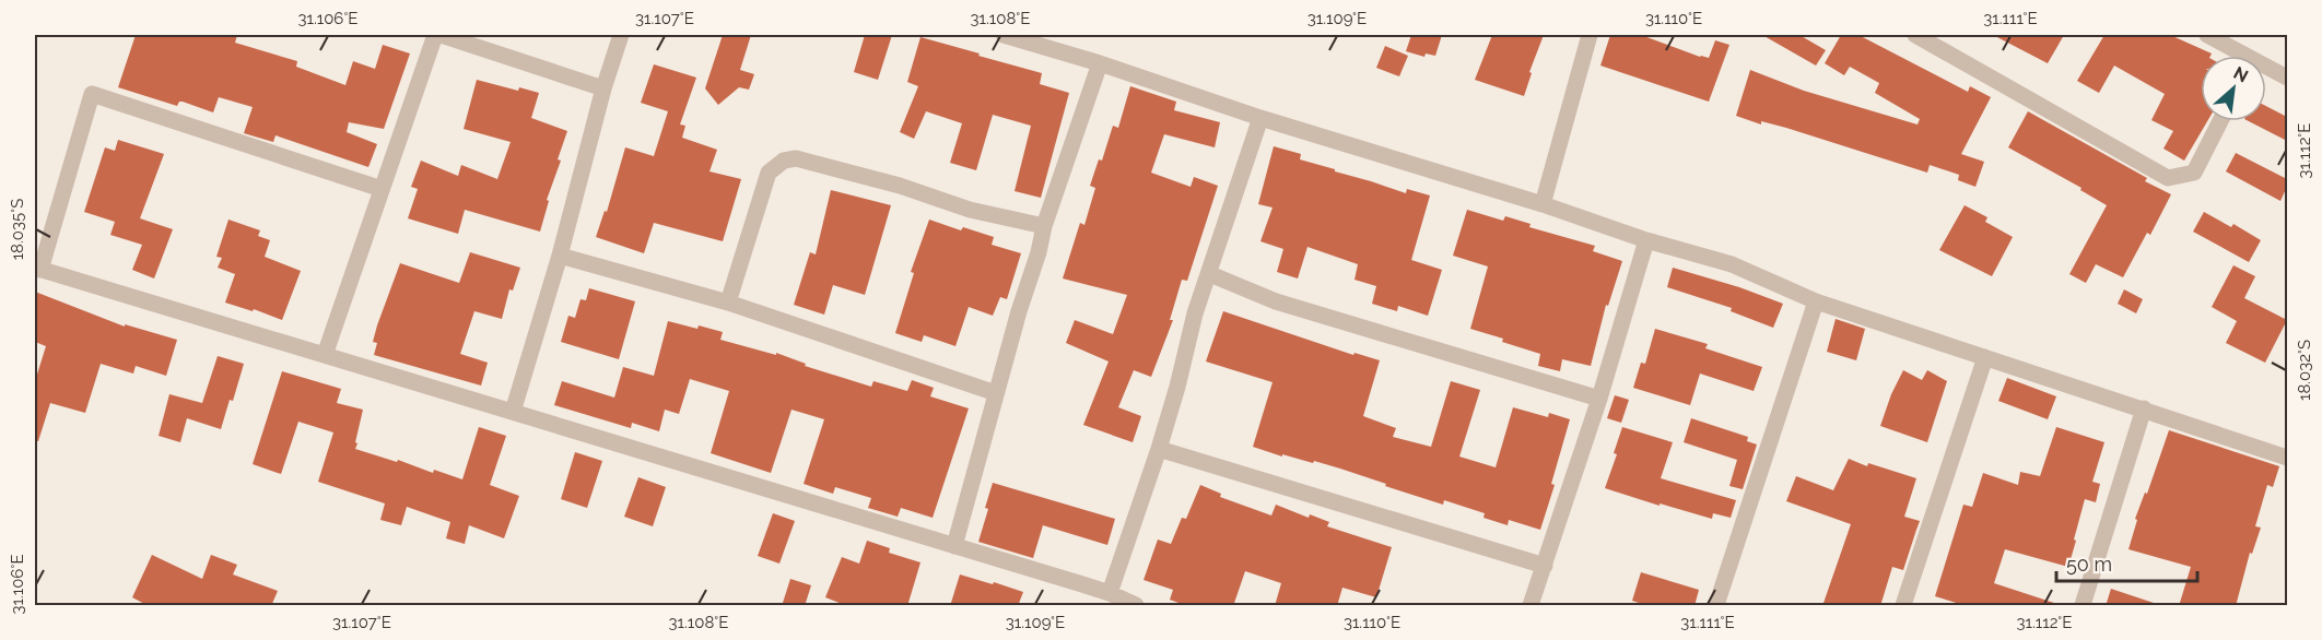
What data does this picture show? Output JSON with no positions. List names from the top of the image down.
{
  "scale_bar": "50 m",
  "north": "top right",
  "coordinates": [
    "31.106°E",
    "31.107°E",
    "31.108°E",
    "31.109°E",
    "31.110°E",
    "31.111°E",
    "31.112°E",
    "18.035°S",
    "18.032°S"
  ]
}
